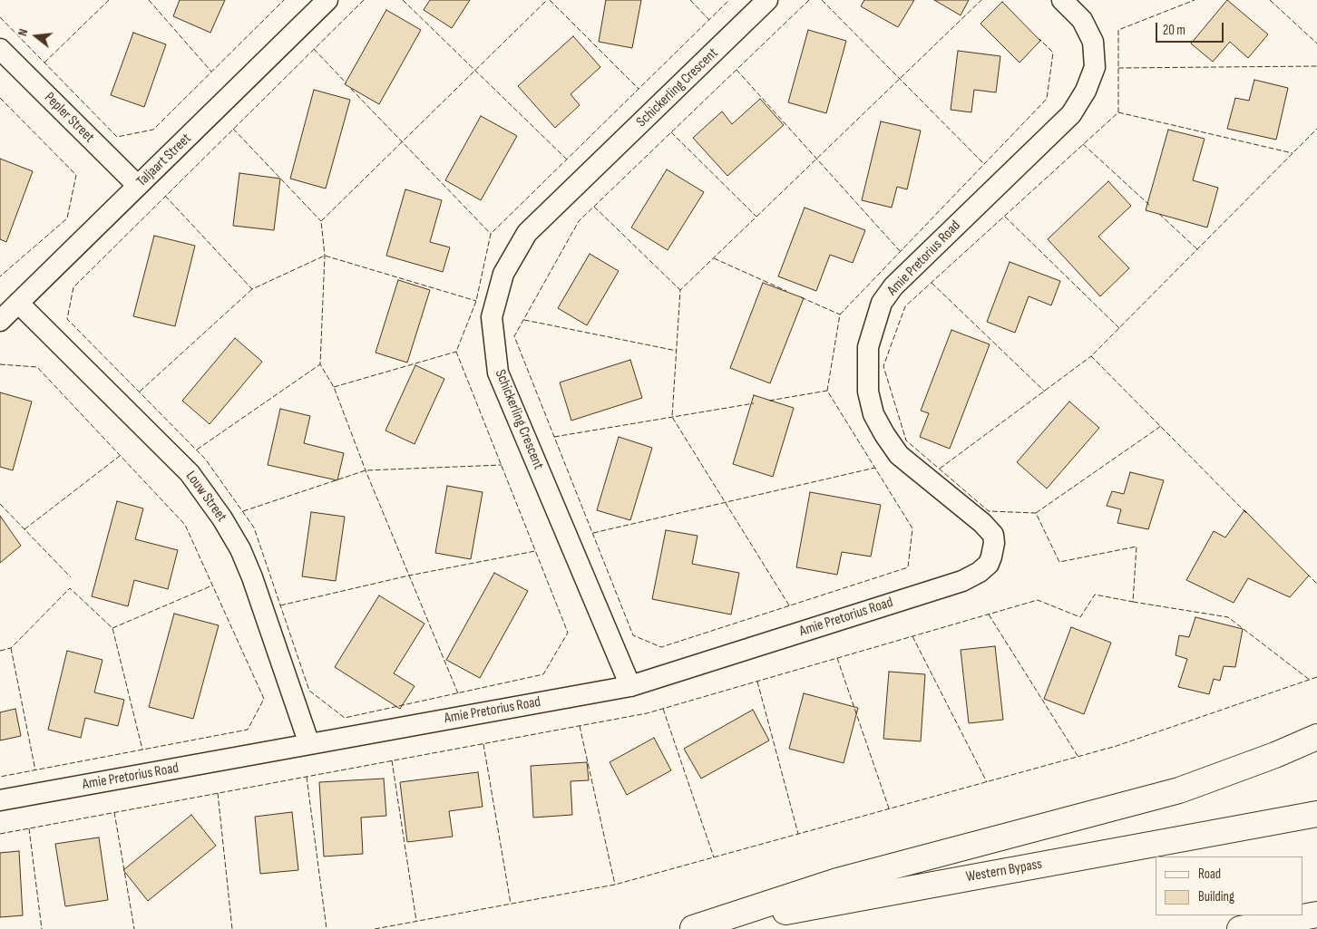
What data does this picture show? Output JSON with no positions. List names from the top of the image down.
{
  "streets": {
    "highway": ["Western Bypass"],
    "street": [
      "Schickerling Crescent",
      "Pepler Street",
      "Taljaart Street",
      "Amie Pretorius Road",
      "Louw Street"
    ]
  },
  "crossings": [
    ["Schickerling Crescent", "Amie Pretorius Road"],
    ["Pepler Street", "Taljaart Street"],
    ["Taljaart Street", "Louw Street"],
    ["Amie Pretorius Road", "Louw Street"]
  ],
  "legend": ["Road", "Building"],
  "scale_bar": "20 m",
  "north": "left"
}
